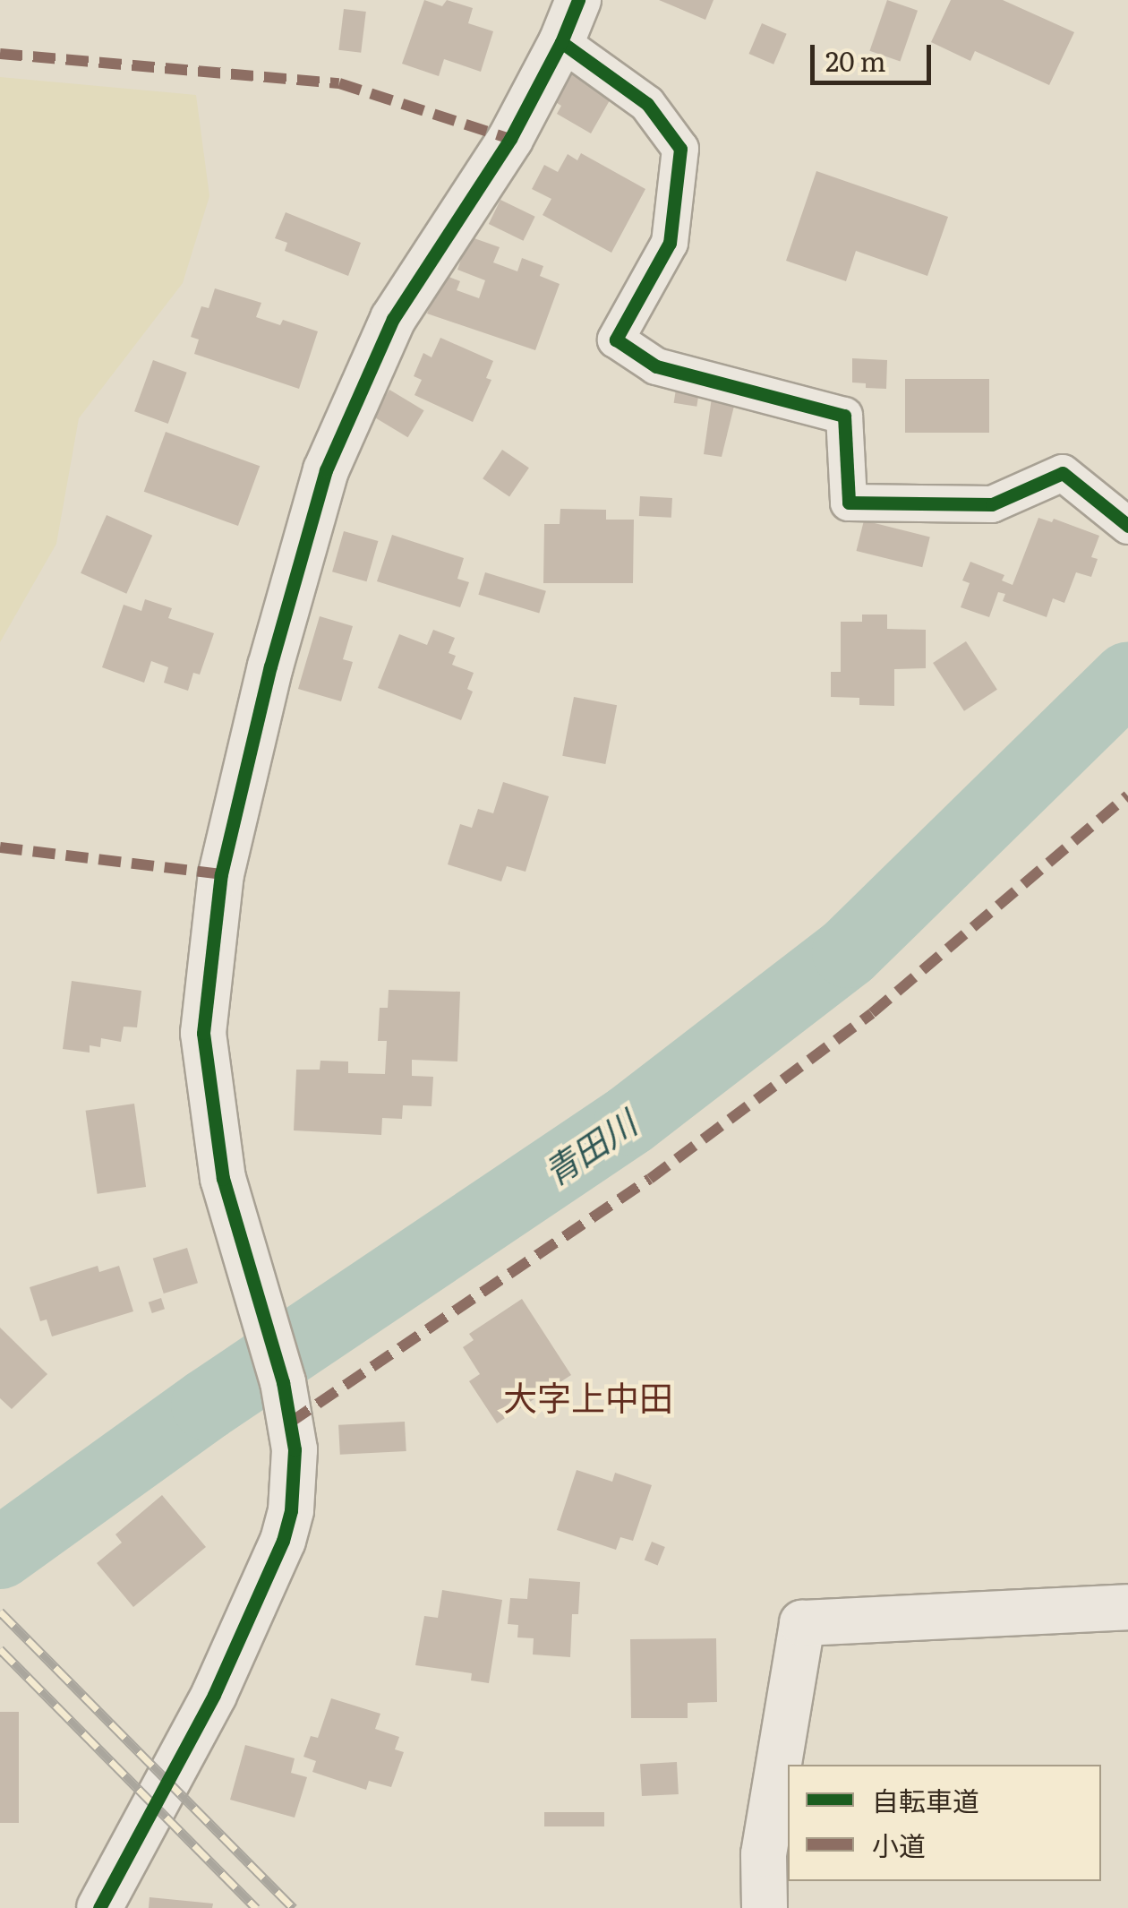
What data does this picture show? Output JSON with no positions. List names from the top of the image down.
{
  "districts": ["大字上中田"],
  "water": ["青田川"],
  "legend": ["自転車道", "小道"],
  "scale_bar": "20 m"
}
